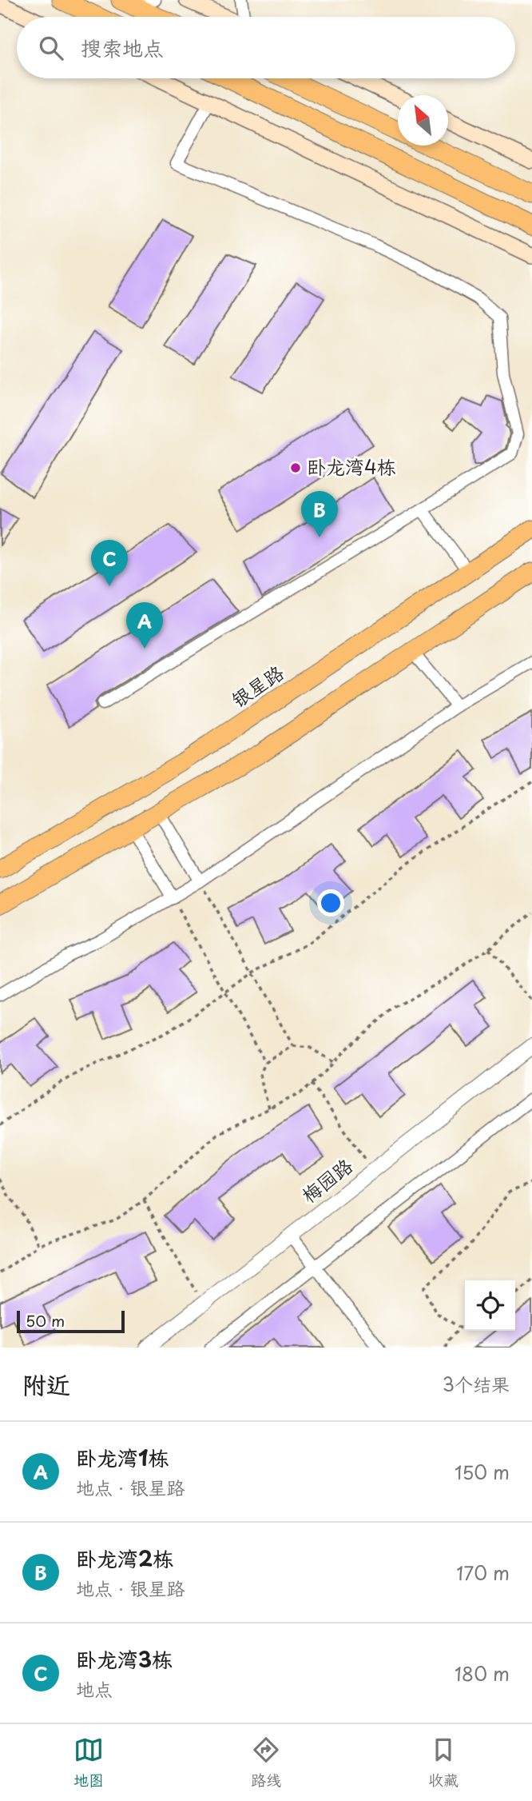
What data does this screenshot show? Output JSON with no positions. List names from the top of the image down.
{
  "streets": {
    "main road": ["银星路"],
    "street": ["梅园路"]
  },
  "places": ["卧龙湾4栋"],
  "scale_bar": "50 m",
  "north": "top left",
  "page": {
    "search": "搜索地点",
    "pins": ["B", "C", "A"],
    "scale": "50 m",
    "heading": ["附近", "3个结果"],
    "list": [
      {
        "mark": "A",
        "name": "卧龙湾1栋",
        "note": "地点 · 银星路",
        "value": "150 m"
      },
      {
        "mark": "B",
        "name": "卧龙湾2栋",
        "note": "地点 · 银星路",
        "value": "170 m"
      },
      {
        "mark": "C",
        "name": "卧龙湾3栋",
        "note": "地点",
        "value": "180 m"
      }
    ],
    "nav": ["地图", "路线", "收藏"]
  }
}
